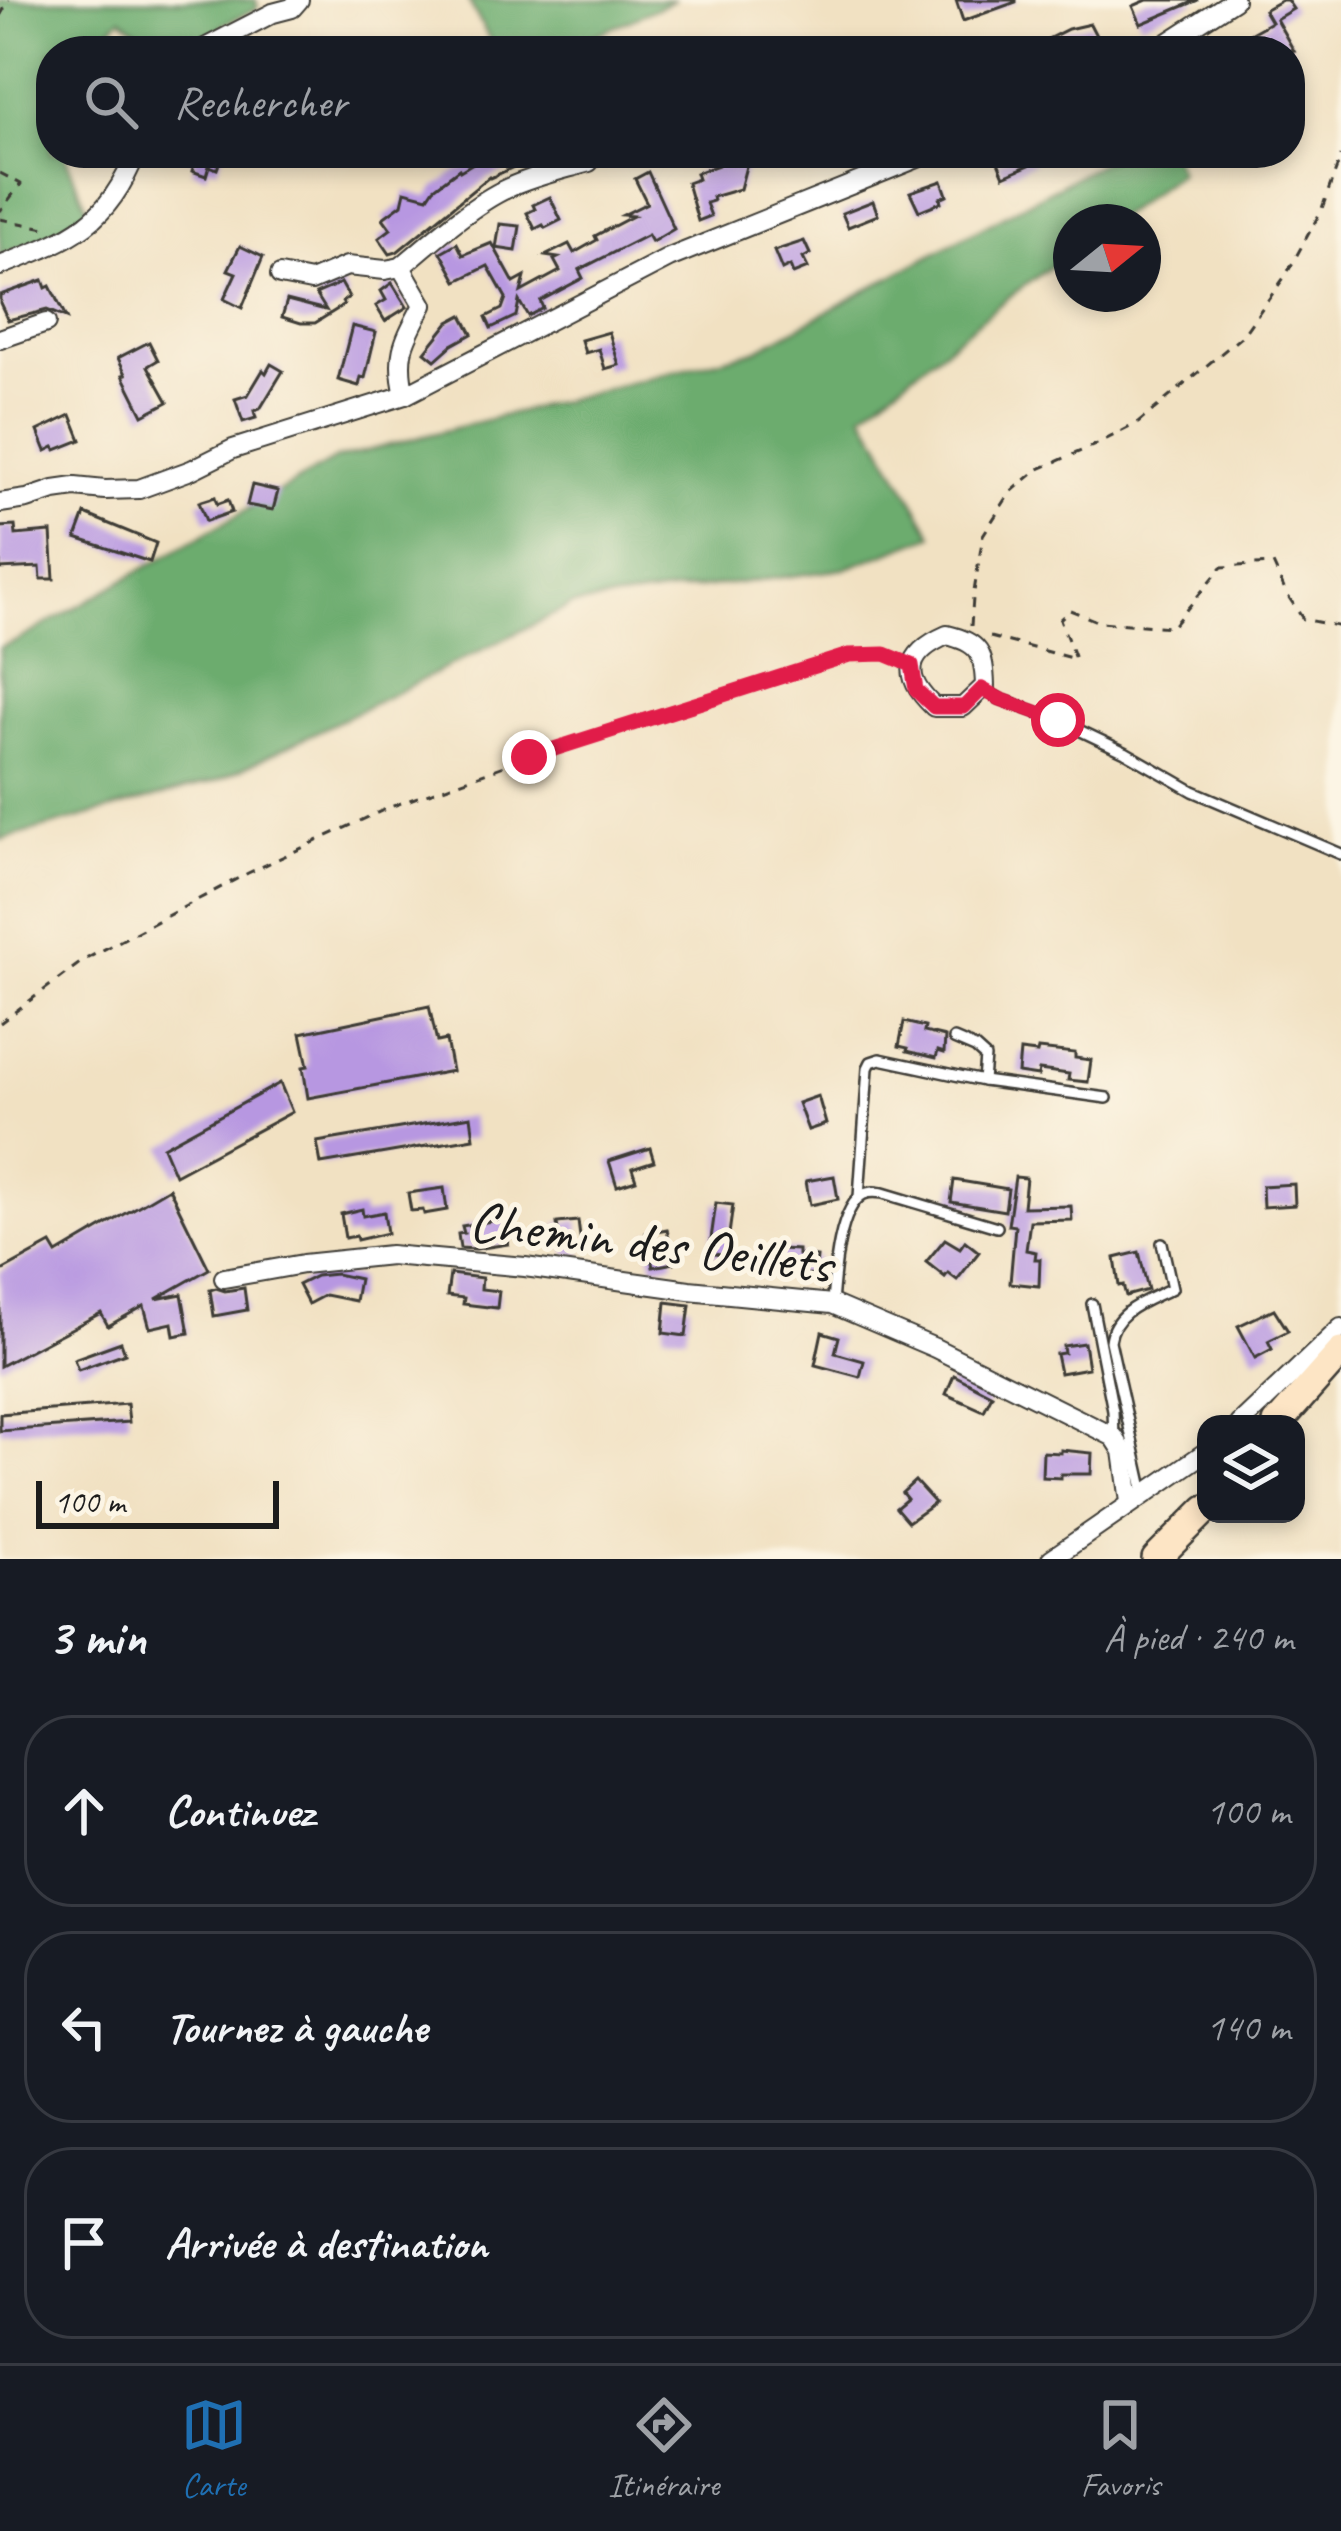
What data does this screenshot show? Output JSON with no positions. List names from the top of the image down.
{
  "streets": {
    "street": ["Chemin des Oeillets"]
  },
  "scale_bar": "100 m",
  "north": "right",
  "page": {
    "search": "Rechercher",
    "scale": "100 m",
    "heading": ["3 min", "À pied · 240 m"],
    "list": [
      ["Continuez", "100 m"],
      ["Tournez à gauche", "140 m"],
      "Arrivée à destination"
    ],
    "nav": ["Carte", "Itinéraire", "Favoris"]
  }
}
